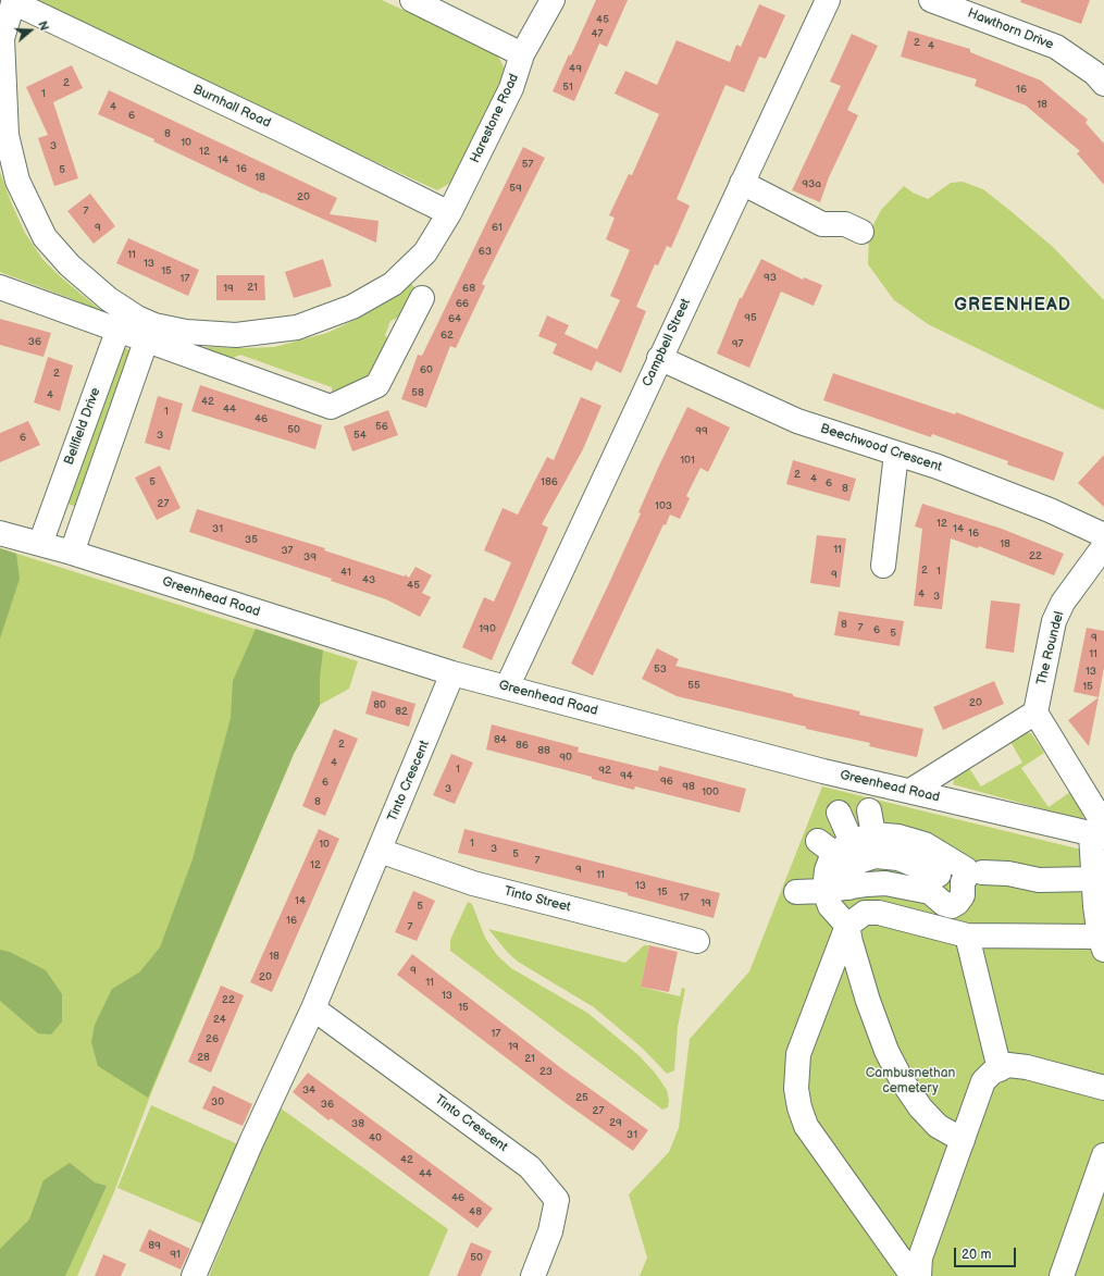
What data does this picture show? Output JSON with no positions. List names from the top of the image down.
{
  "streets": {
    "street": [
      "Hawthorn Drive",
      "Burnhall Road",
      "Harestone Road",
      "Campbell Street",
      "Bellfield Drive",
      "Beechwood Crescent",
      "Greenhead Road",
      "The Roundel",
      "Tinto Crescent",
      "Tinto Street"
    ]
  },
  "crossings": [
    ["Burnhall Road", "Harestone Road"],
    ["Campbell Street", "Beechwood Crescent"],
    ["Campbell Street", "Greenhead Road"],
    ["Bellfield Drive", "Greenhead Road"],
    ["Greenhead Road", "Tinto Crescent"],
    ["Tinto Crescent", "Tinto Street"]
  ],
  "districts": ["GREENHEAD"],
  "parks": ["Cambusnethan cemetery"],
  "house_numbers": [
    "45",
    "47",
    "2",
    "4",
    "49",
    "2",
    "51",
    "16",
    "1",
    "18",
    "4",
    "6",
    "8",
    "10",
    "3",
    "12",
    "14",
    "57",
    "16",
    "5",
    "18",
    "93a",
    "59",
    "20",
    "7",
    "9",
    "61",
    "63",
    "11",
    "13",
    "15",
    "93",
    "17",
    "21",
    "19",
    "68",
    "66",
    "95",
    "64",
    "62",
    "36",
    "97",
    "60",
    "2",
    "58",
    "4",
    "42",
    "44",
    "1",
    "46",
    "56",
    "50",
    "99",
    "3",
    "54",
    "6",
    "101",
    "2",
    "4",
    "5",
    "186",
    "6",
    "8",
    "27",
    "103",
    "12",
    "31",
    "14",
    "16",
    "35",
    "18",
    "11",
    "37",
    "22",
    "39",
    "2",
    "1",
    "41",
    "9",
    "43",
    "45",
    "4",
    "3",
    "8",
    "7",
    "190",
    "6",
    "5",
    "9",
    "11",
    "53",
    "13",
    "55",
    "15",
    "20",
    "80",
    "82",
    "84",
    "2",
    "86",
    "88",
    "90",
    "4",
    "1",
    "92",
    "94",
    "96",
    "6",
    "98",
    "3",
    "100",
    "8",
    "1",
    "10",
    "3",
    "5",
    "7",
    "12",
    "9",
    "11",
    "13",
    "15",
    "17",
    "14",
    "19",
    "5",
    "16",
    "7",
    "18",
    "9",
    "20",
    "11",
    "13",
    "22",
    "15",
    "24",
    "17",
    "26",
    "19",
    "28",
    "21",
    "23",
    "34",
    "25",
    "30",
    "36",
    "27",
    "29",
    "38",
    "31",
    "40",
    "42",
    "44",
    "46",
    "48",
    "89",
    "91",
    "50"
  ],
  "scale_bar": "20 m",
  "north": "right"
}
